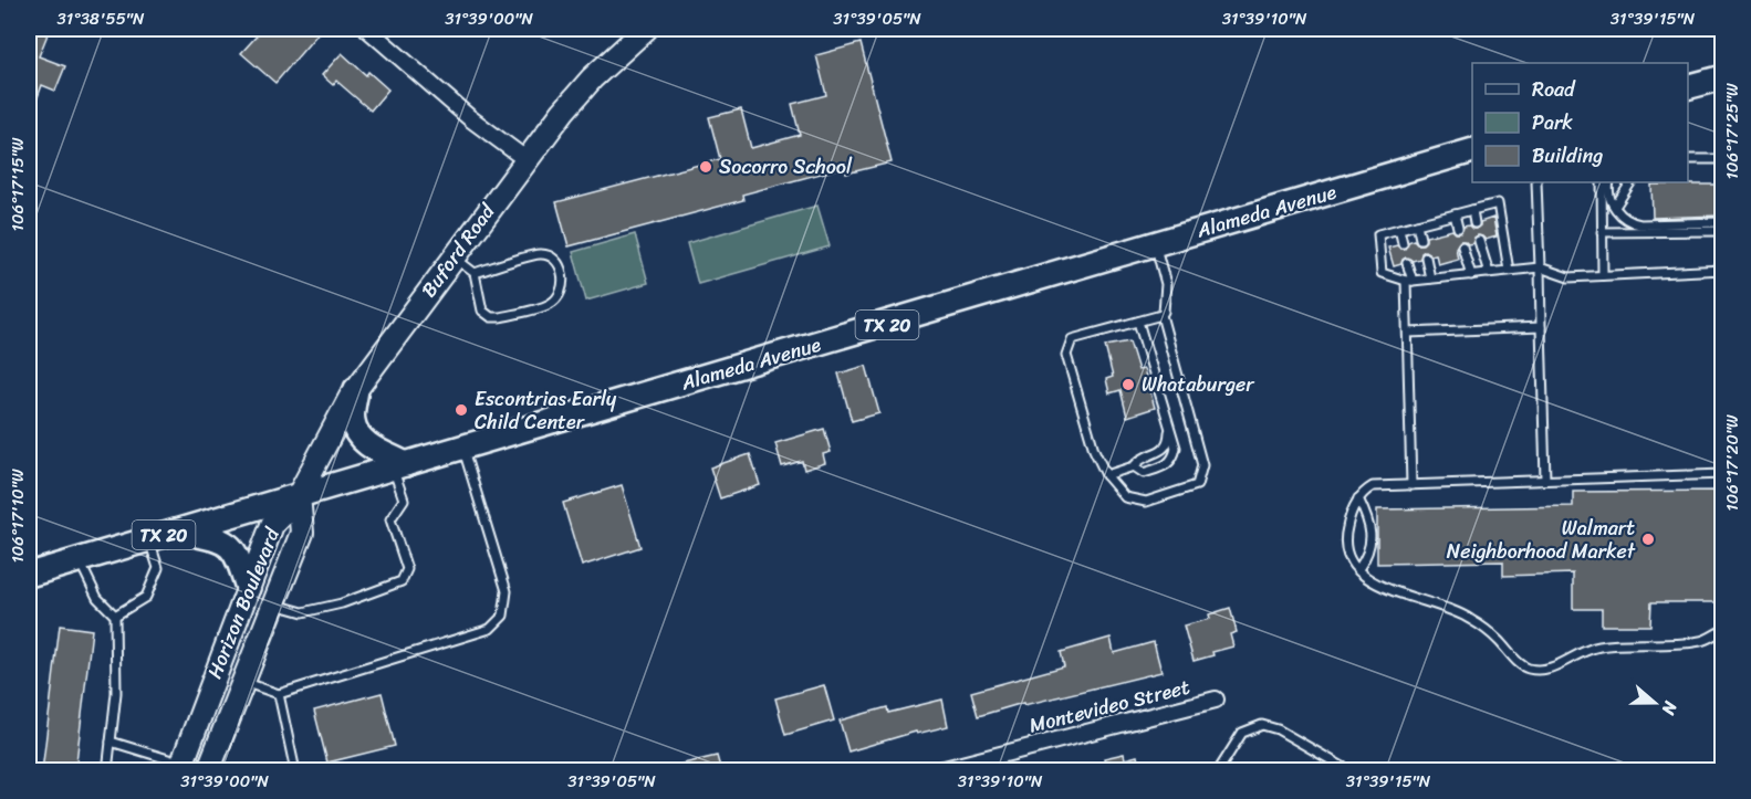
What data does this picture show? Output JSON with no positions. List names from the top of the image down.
{
  "streets": {
    "main road": [
      "Alameda Avenue",
      "Buford Road",
      "TX 20",
      "Horizon Boulevard"
    ],
    "street": ["Montevideo Street"]
  },
  "crossings": [
    ["Alameda Avenue", "Buford Road"],
    ["Alameda Avenue", "Horizon Boulevard"],
    ["Buford Road", "Horizon Boulevard"]
  ],
  "places": [
    "Socorro School",
    "Whataburger",
    "Escontrias Early Child Center",
    "Walmart Neighborhood Market"
  ],
  "legend": ["Road", "Park", "Building"],
  "north": "right",
  "coordinates": [
    "31°38'55\"N",
    "31°39'00\"N",
    "31°39'05\"N",
    "31°39'10\"N",
    "31°39'15\"N",
    "106°17'25\"W",
    "106°17'15\"W",
    "106°17'20\"W",
    "106°17'10\"W"
  ]
}
